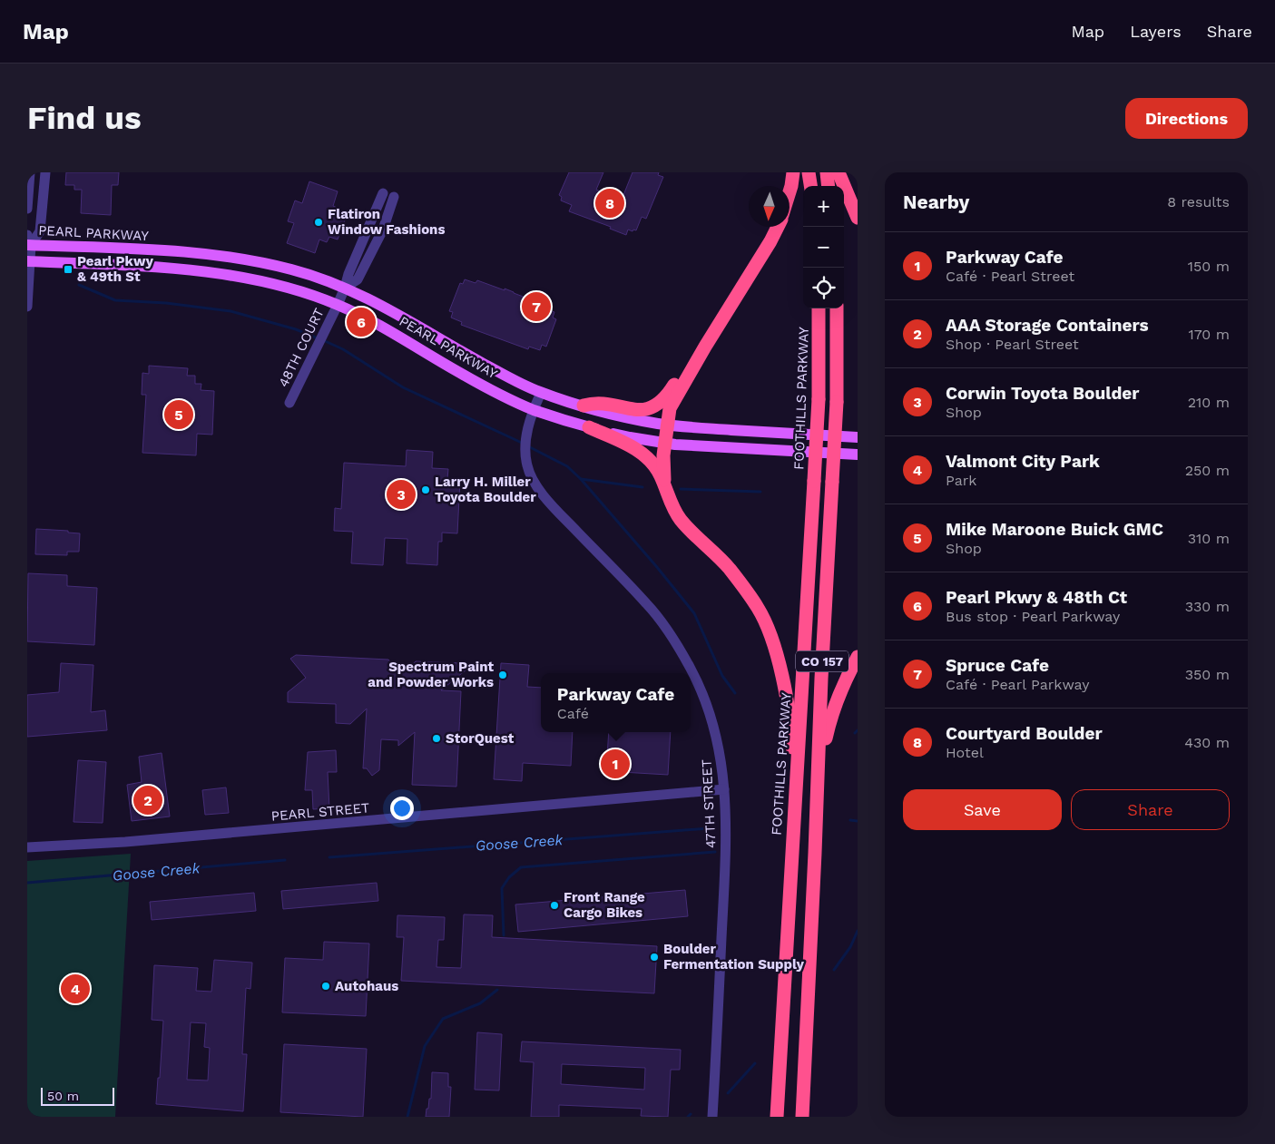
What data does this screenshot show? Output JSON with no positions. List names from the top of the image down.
{
  "streets": {
    "highway": ["FOOTHILLS PARKWAY", "CO 157"],
    "main road": ["PEARL PARKWAY"],
    "street": ["48TH COURT", "47TH STREET", "PEARL STREET"]
  },
  "crossings": [
    ["PEARL PARKWAY", "48TH COURT"],
    ["PEARL PARKWAY", "47TH STREET"],
    ["47TH STREET", "PEARL STREET"]
  ],
  "water": ["Goose Creek"],
  "places": {
    "other": [
      "Flatiron Window Fashions",
      "Larry H. Miller Toyota Boulder",
      "Spectrum Paint and Powder Works",
      "StorQuest",
      "Front Range Cargo Bikes",
      "Boulder Fermentation Supply",
      "Autohaus"
    ],
    "transit": ["Pearl Pkwy & 49th St"]
  },
  "scale_bar": "50 m",
  "north": "bottom",
  "page": {
    "header": "Map",
    "nav": ["Map", "Layers", "Share"],
    "buttons": [
      "Directions",
      ["Save", "Share"]
    ],
    "title": "Find us",
    "heading": ["Nearby", "8 results"],
    "map_buttons": ["+", "−"],
    "pins": [
      "8",
      "7",
      "6",
      "5",
      "3",
      "1",
      "2",
      "4"
    ],
    "list": [
      {
        "mark": "1",
        "name": "Parkway Cafe",
        "note": "Café · Pearl Street",
        "value": "150 m"
      },
      {
        "mark": "2",
        "name": "AAA Storage Containers",
        "note": "Shop · Pearl Street",
        "value": "170 m"
      },
      {
        "mark": "3",
        "name": "Corwin Toyota Boulder",
        "note": "Shop",
        "value": "210 m"
      },
      {
        "mark": "4",
        "name": "Valmont City Park",
        "note": "Park",
        "value": "250 m"
      },
      {
        "mark": "5",
        "name": "Mike Maroone Buick GMC",
        "note": "Shop",
        "value": "310 m"
      },
      {
        "mark": "6",
        "name": "Pearl Pkwy & 48th Ct",
        "note": "Bus stop · Pearl Parkway",
        "value": "330 m"
      },
      {
        "mark": "7",
        "name": "Spruce Cafe",
        "note": "Café · Pearl Parkway",
        "value": "350 m"
      },
      {
        "mark": "8",
        "name": "Courtyard Boulder",
        "note": "Hotel",
        "value": "430 m"
      }
    ],
    "popup": ["Parkway Cafe", "Café"],
    "scale": "50 m"
  }
}
